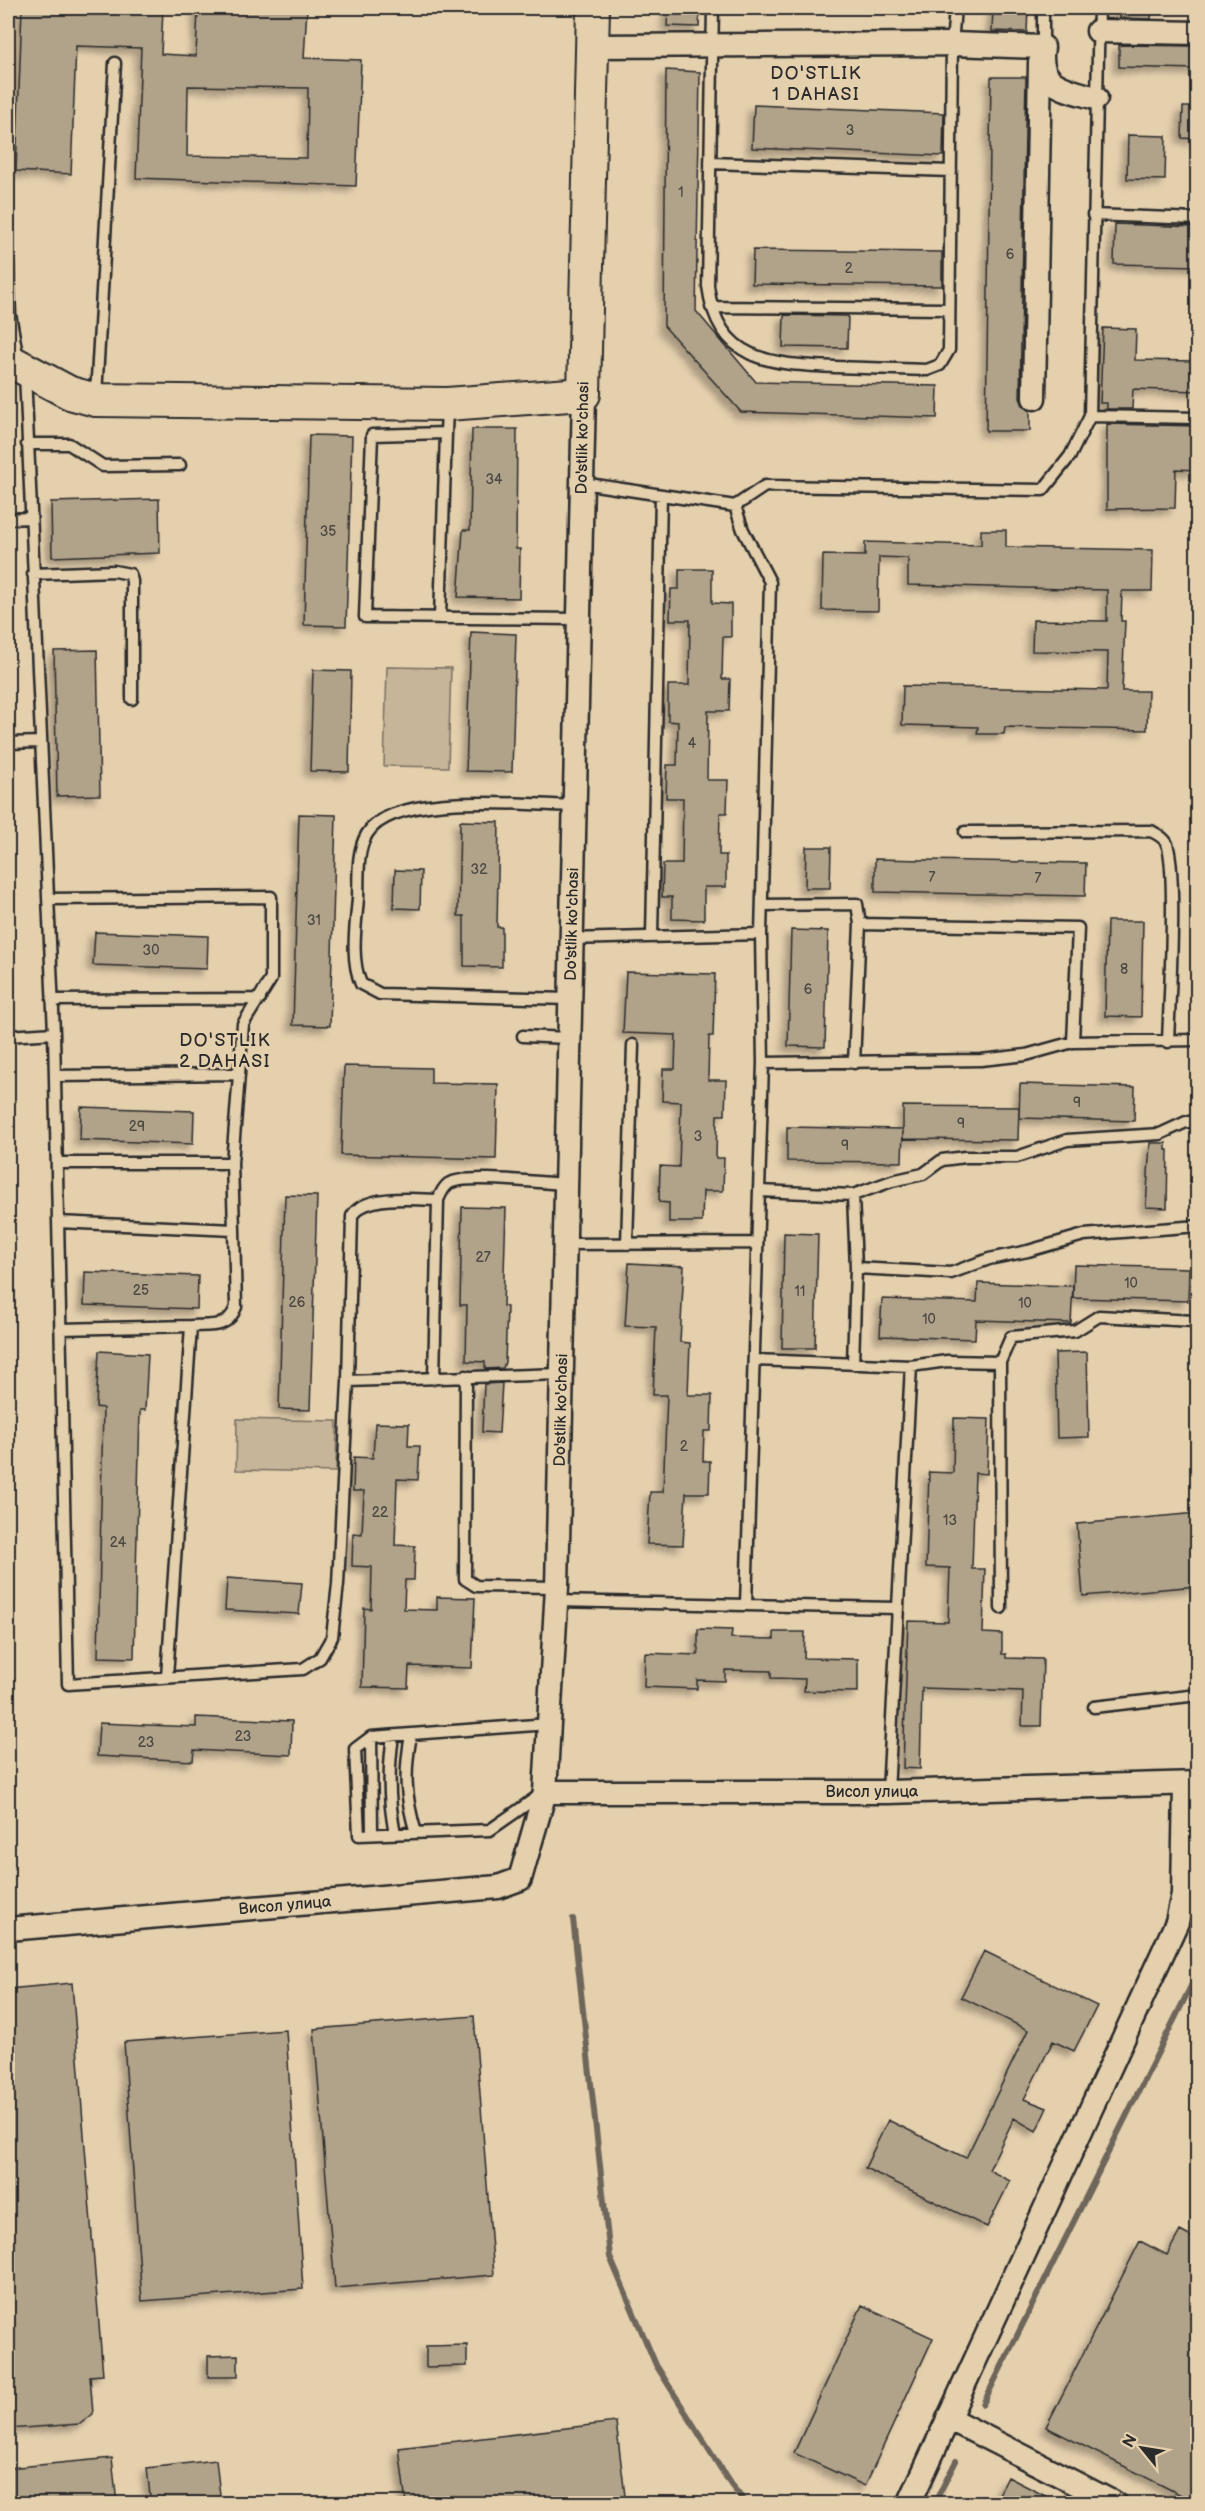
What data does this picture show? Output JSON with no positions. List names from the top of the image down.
{
  "streets": {
    "street": ["Do'stlik ko'chasi", "Висол улица"]
  },
  "crossings": [
    ["Do'stlik ko'chasi", "Висол улица"]
  ],
  "districts": ["DO'STLIK 1 DAHASI", "DO'STLIK 2 DAHASI"],
  "house_numbers": [
    "3",
    "1",
    "6",
    "2",
    "34",
    "35",
    "4",
    "32",
    "7",
    "7",
    "31",
    "30",
    "8",
    "6",
    "9",
    "9",
    "29",
    "3",
    "9",
    "27",
    "10",
    "25",
    "11",
    "26",
    "10",
    "10",
    "2",
    "22",
    "13",
    "24",
    "23",
    "23"
  ],
  "north": "top left"
}
